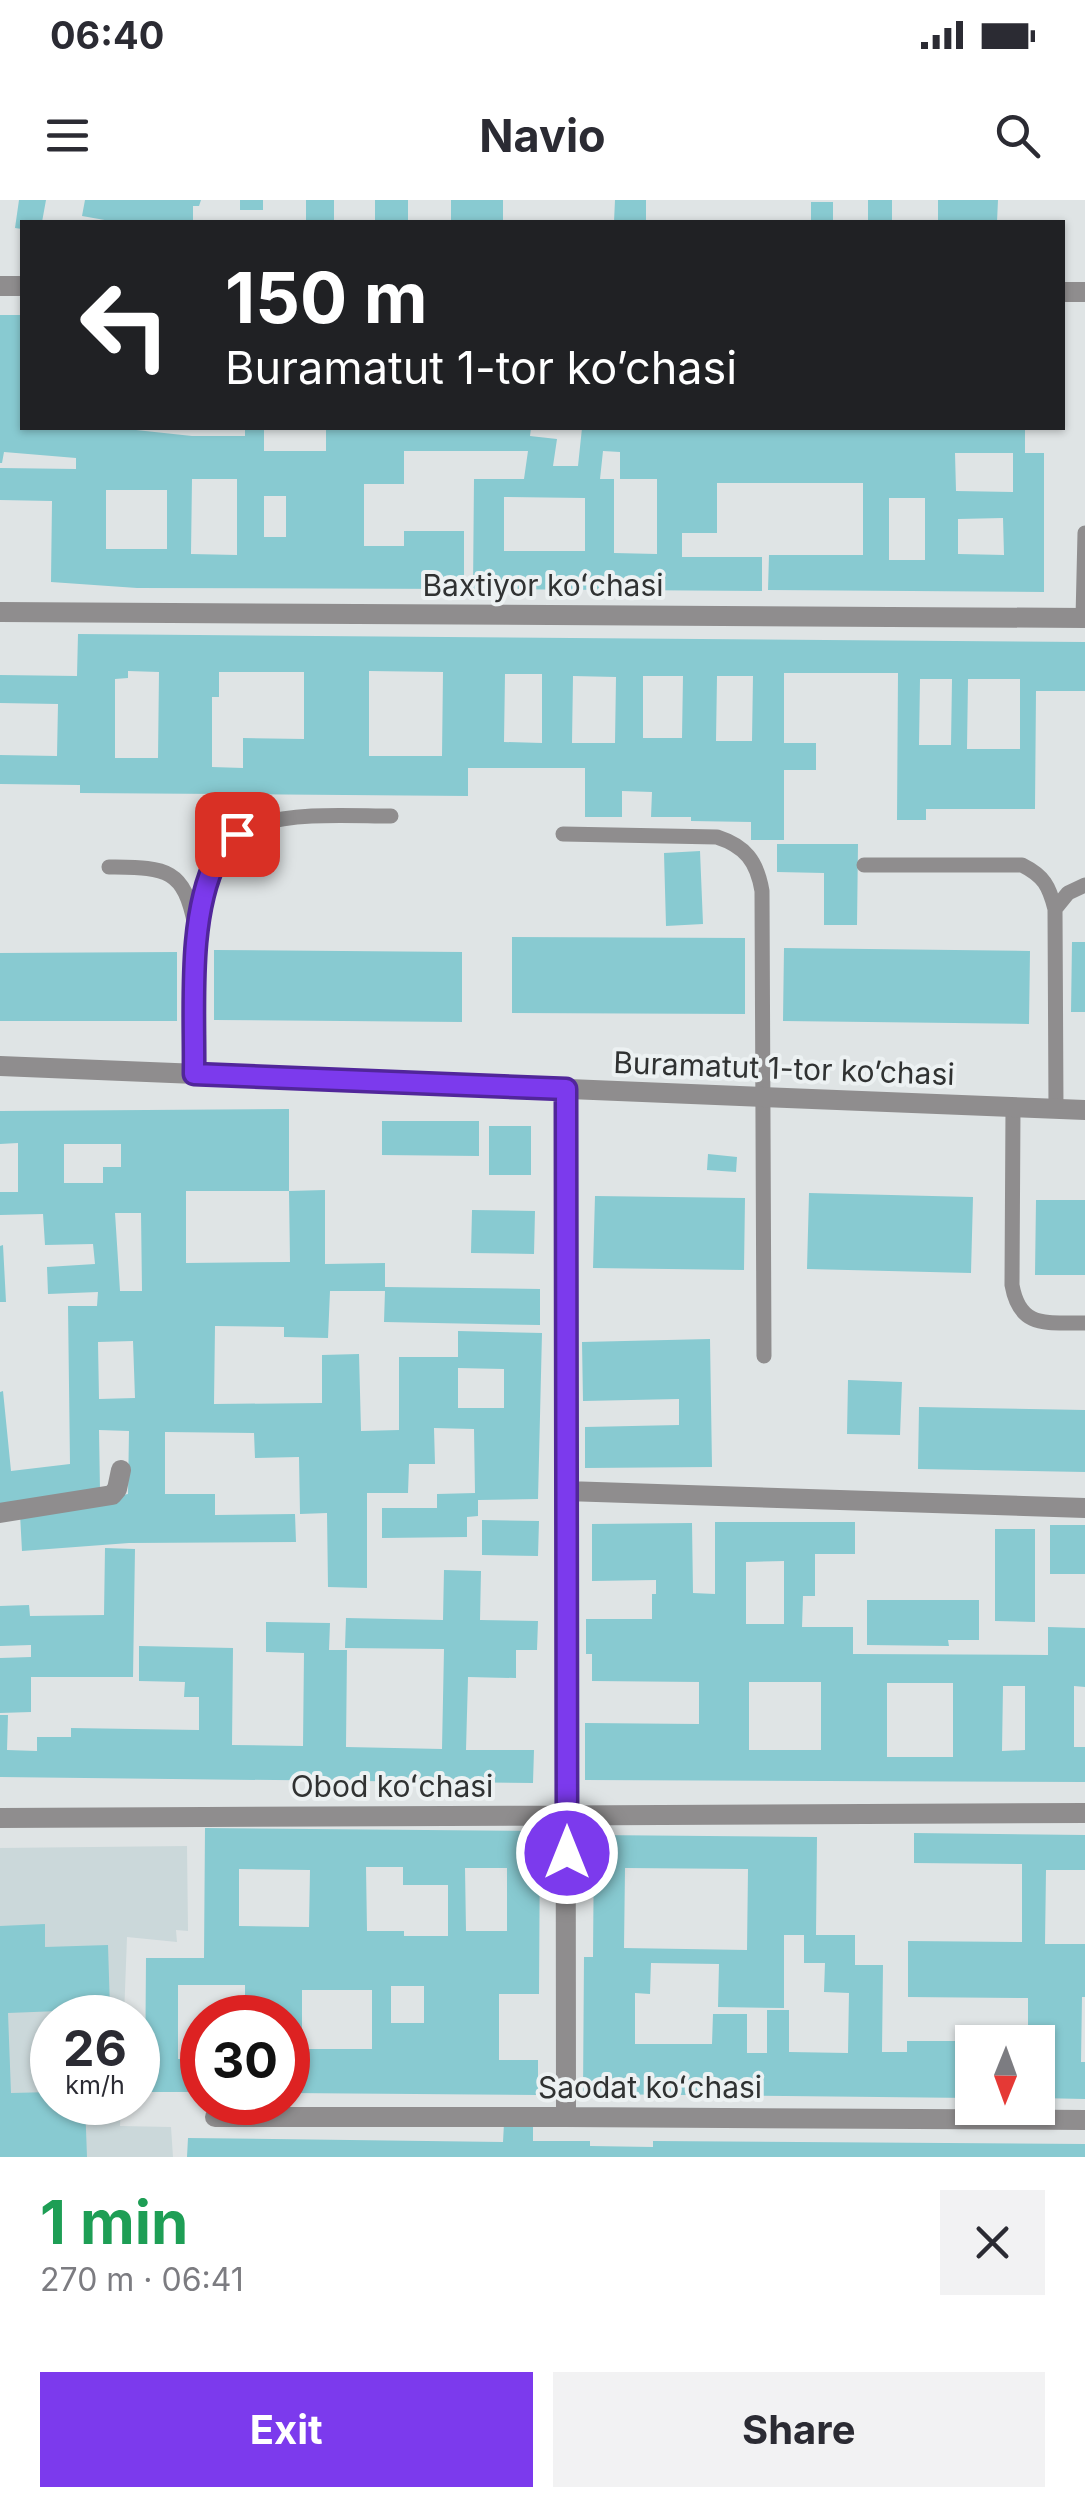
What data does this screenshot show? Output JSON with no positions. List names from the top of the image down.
{
  "streets": {
    "street": [
      "Baxtiyor koʻchasi",
      "Buramatut 1-tor koʼchasi",
      "Obod koʻchasi",
      "Saodat koʻchasi"
    ]
  },
  "north": "bottom",
  "page": {
    "status": "06:40",
    "header": "Navio",
    "turn": ["150 m", "Buramatut 1-tor koʼchasi"],
    "speed": "26 km/h",
    "limit": "30",
    "heading": ["1 min", "270 m · 06:41"],
    "buttons": ["Exit", "Share"]
  }
}
